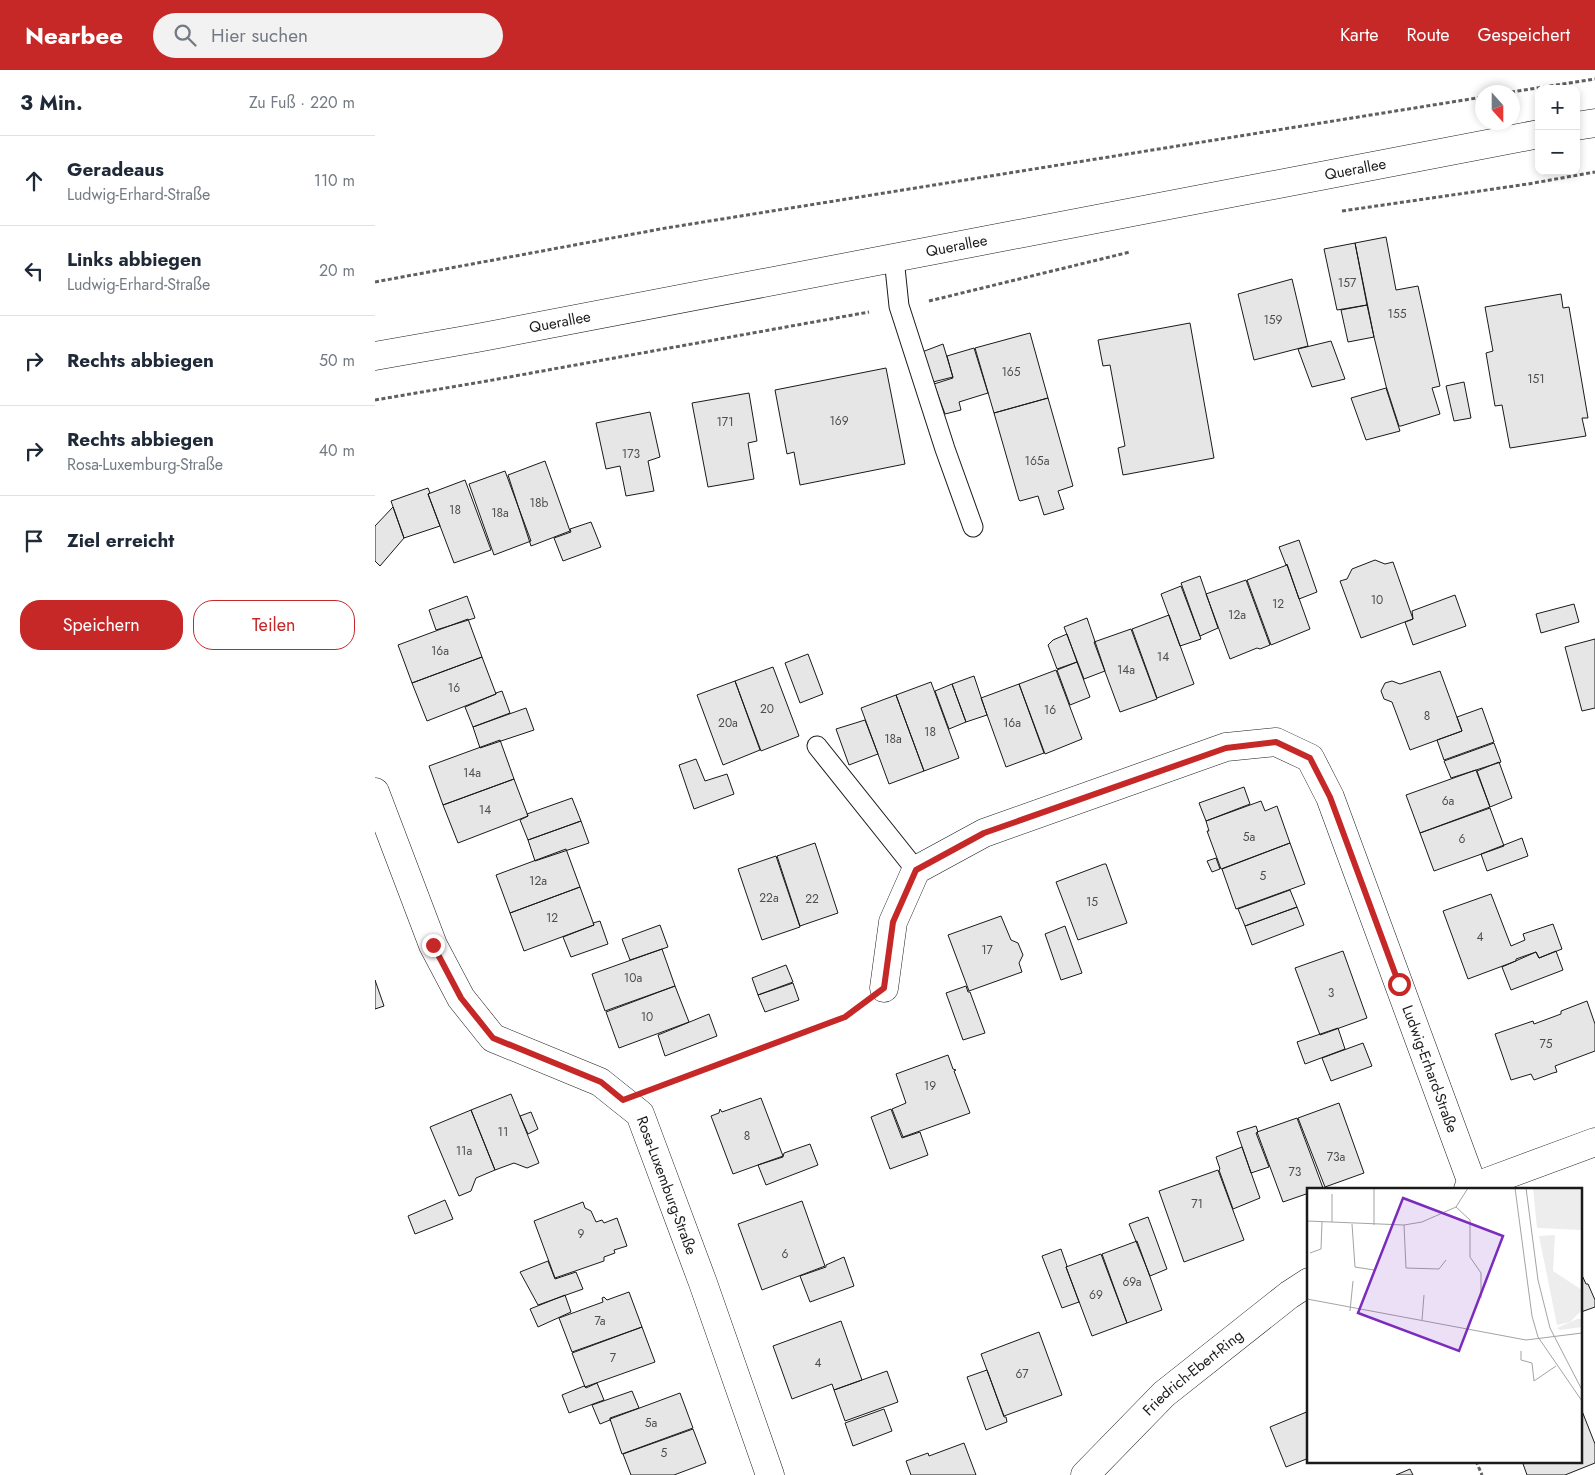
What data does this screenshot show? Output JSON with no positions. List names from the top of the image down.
{
  "streets": {
    "street": [
      "Querallee",
      "Ludwig-Erhard-Straße",
      "Rosa-Luxemburg-Straße",
      "Friedrich-Ebert-Ring"
    ]
  },
  "house_numbers": [
    "157",
    "155",
    "159",
    "165",
    "151",
    "169",
    "171",
    "173",
    "165a",
    "18b",
    "18",
    "18a",
    "10",
    "12",
    "12a",
    "16a",
    "14",
    "14a",
    "16",
    "20",
    "16",
    "8",
    "20a",
    "16a",
    "18",
    "18a",
    "14a",
    "6a",
    "14",
    "5a",
    "6",
    "5",
    "12a",
    "22a",
    "22",
    "15",
    "12",
    "4",
    "17",
    "10a",
    "3",
    "10",
    "75",
    "19",
    "11",
    "8",
    "11a",
    "73a",
    "73",
    "71",
    "9",
    "6",
    "69a",
    "69",
    "7a",
    "7",
    "4",
    "67",
    "5a",
    "5"
  ],
  "north": "bottom",
  "page": {
    "header": "Nearbee",
    "search": "Hier suchen",
    "nav": ["Karte", "Route", "Gespeichert"],
    "heading": ["3 Min.", "Zu Fuß · 220 m"],
    "map_buttons": ["+", "−"],
    "list": [
      ["Geradeaus", "Ludwig-Erhard-Straße", "110 m"],
      ["Links abbiegen", "Ludwig-Erhard-Straße", "20 m"],
      ["Rechts abbiegen", "50 m"],
      ["Rechts abbiegen", "Rosa-Luxemburg-Straße", "40 m"],
      "Ziel erreicht"
    ],
    "buttons": ["Speichern", "Teilen"]
  }
}
